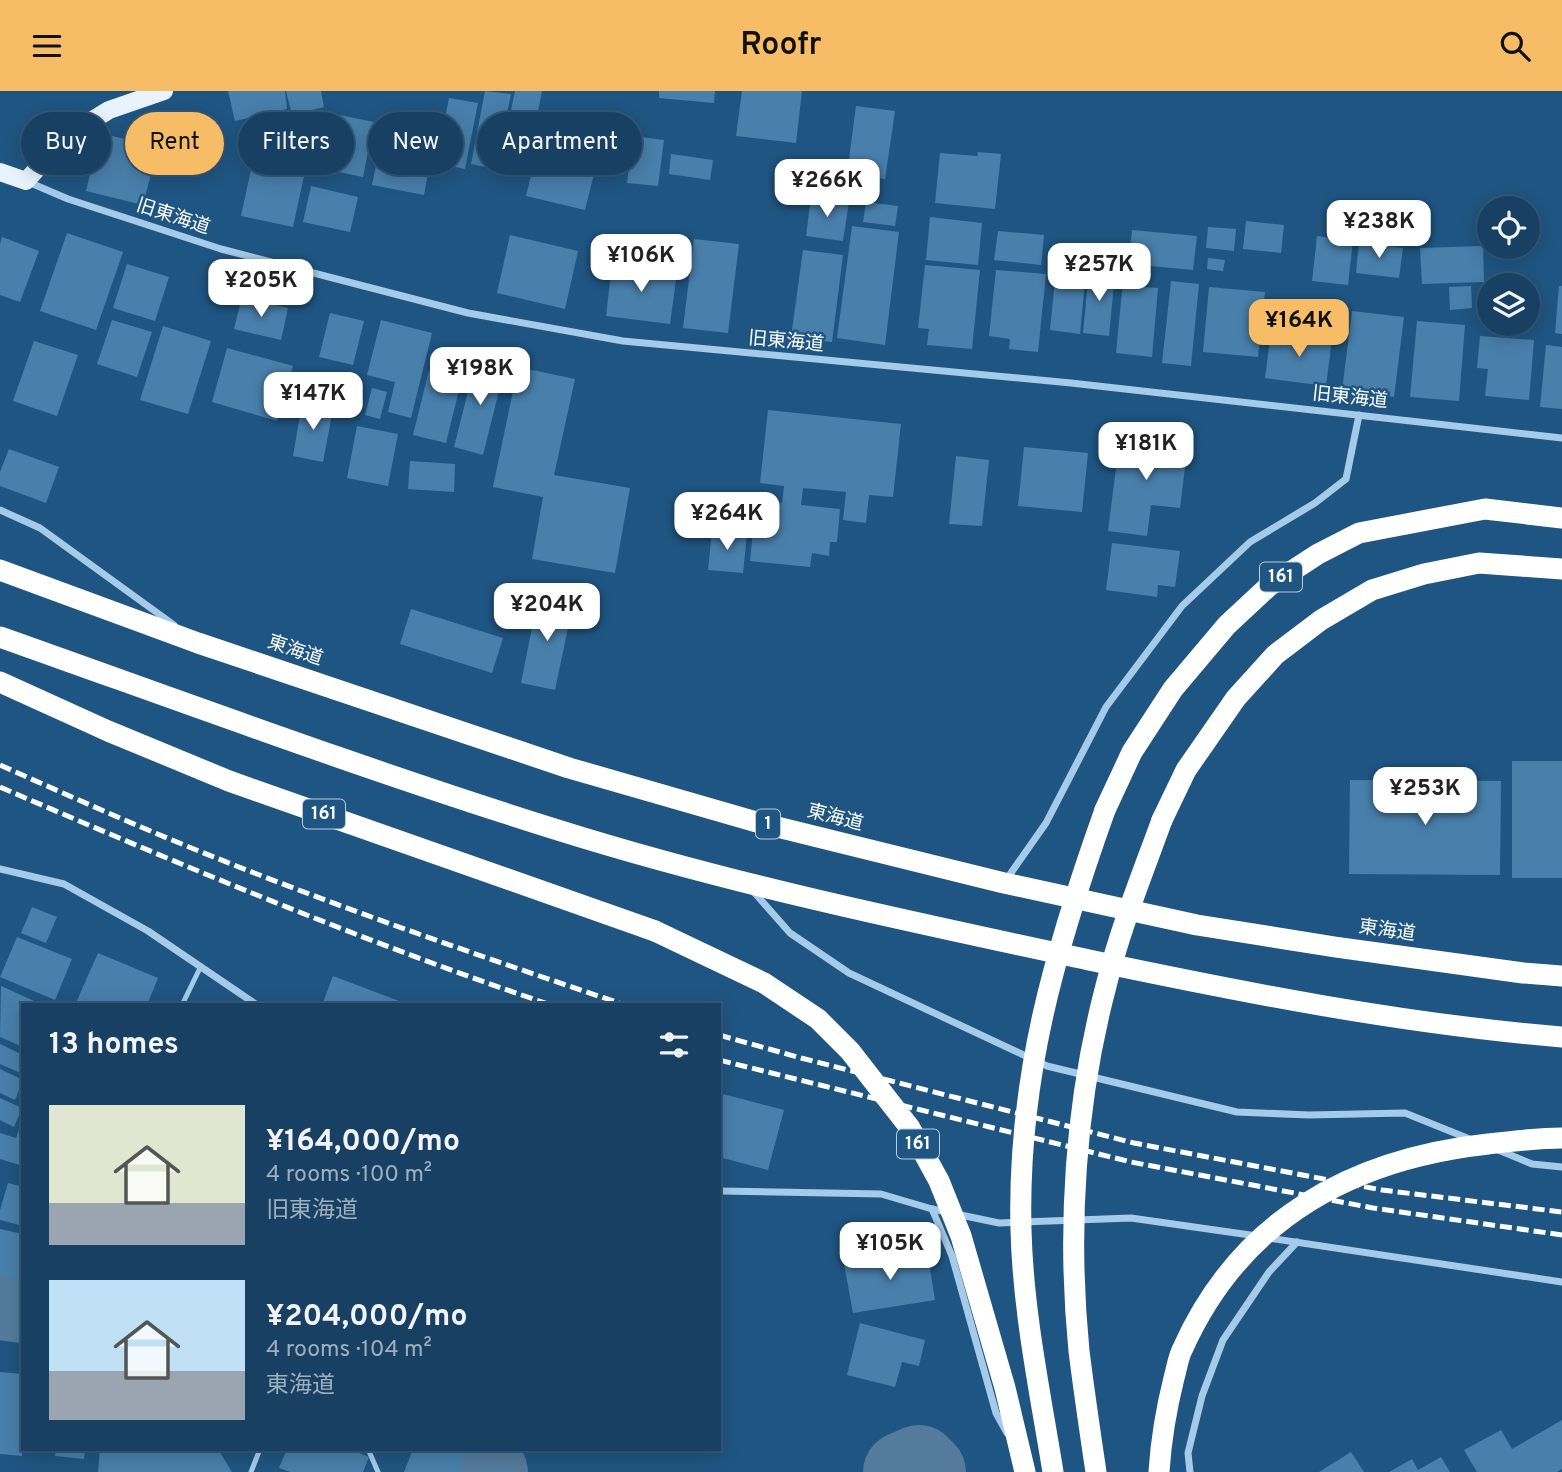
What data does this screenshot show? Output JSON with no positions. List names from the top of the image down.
{
  "streets": {
    "highway": ["161", "東海道", "1"],
    "street": ["旧東海道"]
  },
  "page": {
    "header": "Roofr",
    "chip": [
      "Buy",
      "Rent",
      "Filters",
      "New",
      "Apartment"
    ],
    "price": [
      "¥266K",
      "¥238K",
      "¥106K",
      "¥257K",
      "¥205K",
      "¥164K",
      "¥198K",
      "¥147K",
      "¥181K",
      "¥264K",
      "¥204K",
      "¥253K",
      "¥105K"
    ],
    "heading": "13 homes",
    "list": [
      {
        "name": "¥164,000/mo",
        "note": "4 rooms · 100 m² · 旧東海道"
      },
      {
        "name": "¥204,000/mo",
        "note": "4 rooms · 104 m² · 東海道"
      }
    ]
  }
}
